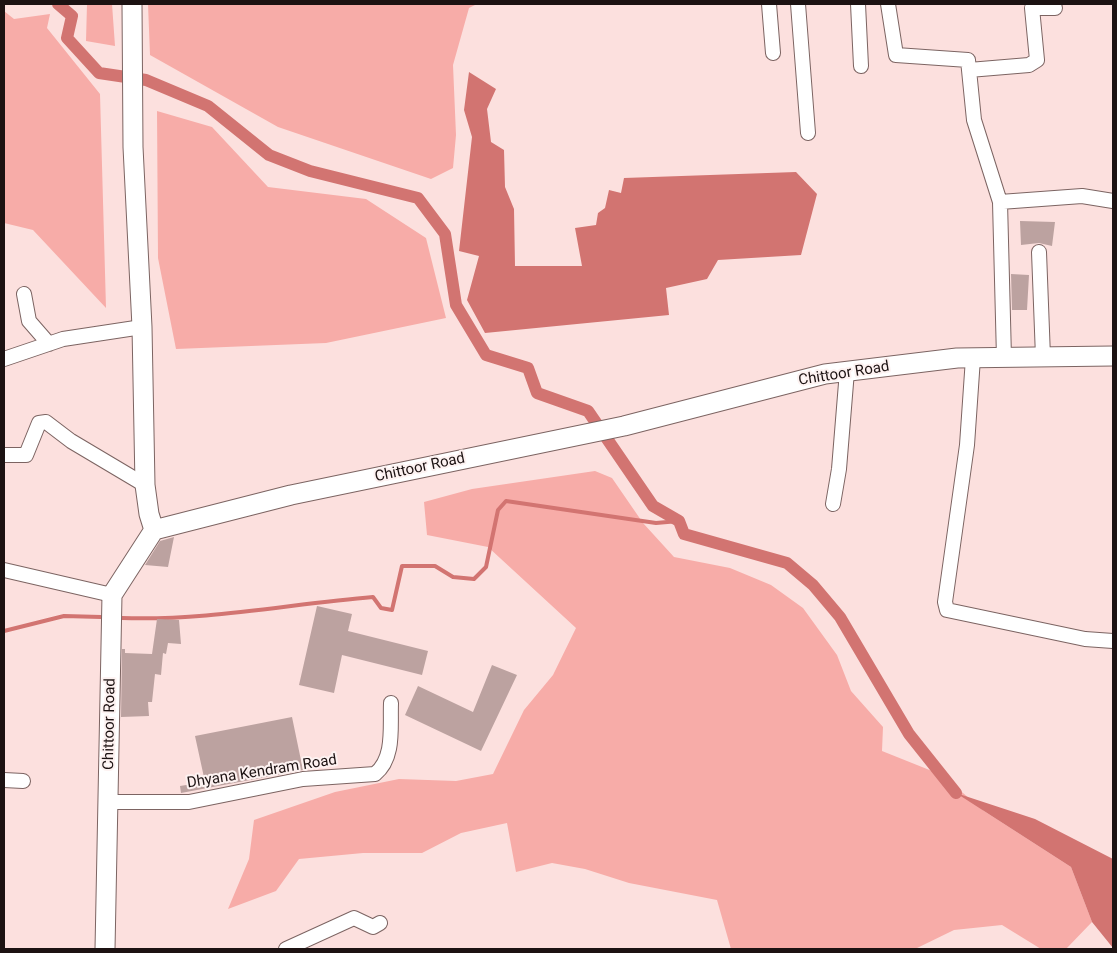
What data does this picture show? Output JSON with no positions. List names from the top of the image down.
{
  "streets": {
    "main road": ["Chittoor Road"],
    "street": ["Dhyana Kendram Road"]
  },
  "crossings": [
    ["Chittoor Road", "Dhyana Kendram Road"]
  ]
}
